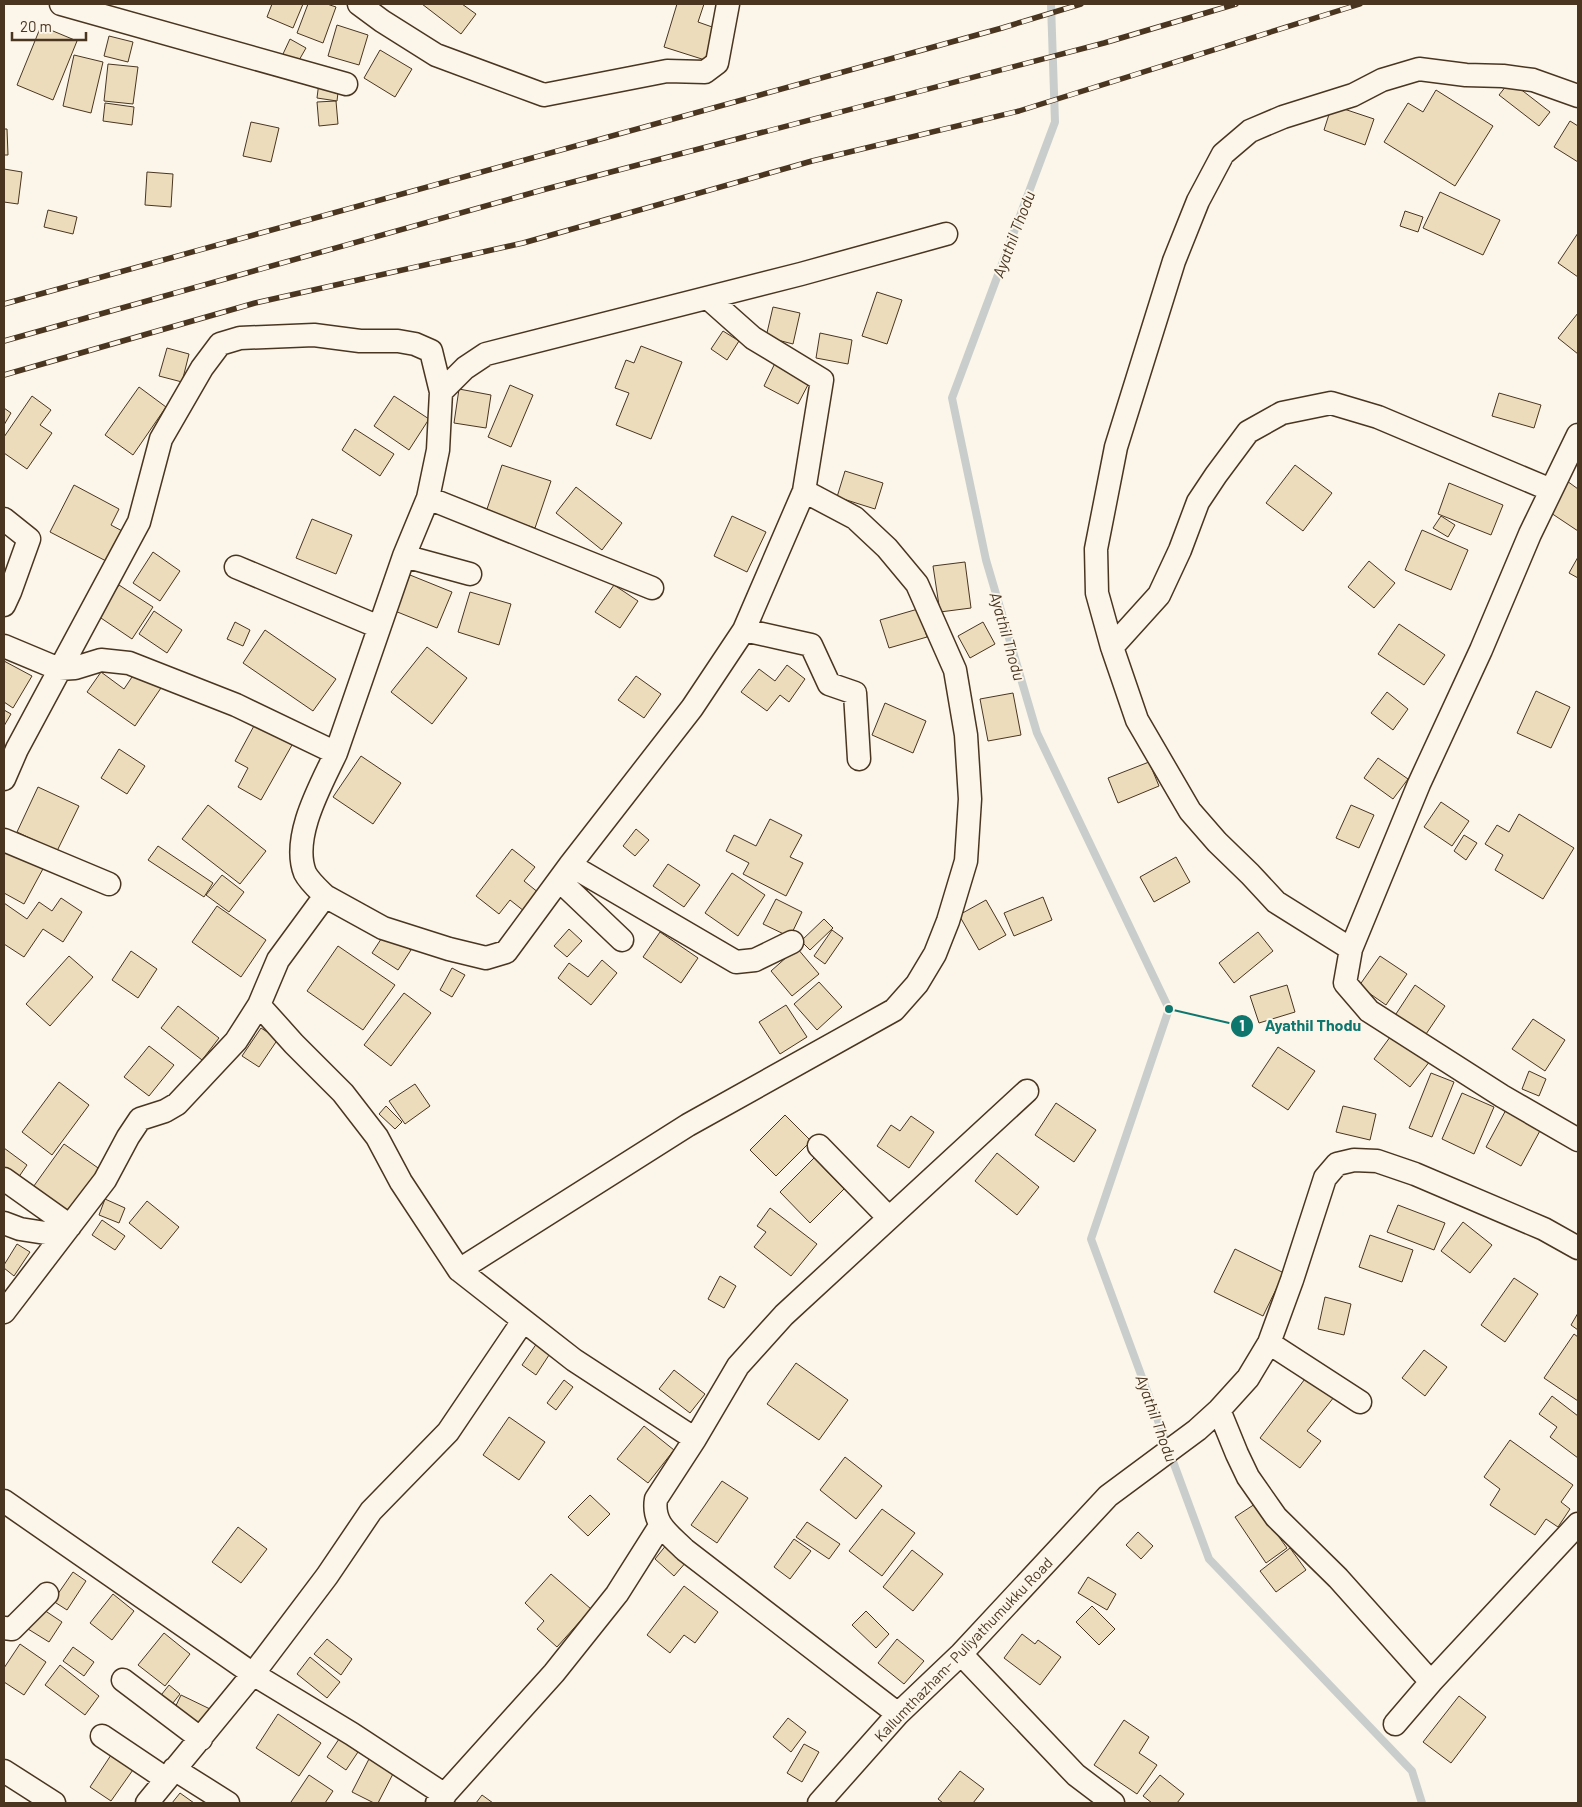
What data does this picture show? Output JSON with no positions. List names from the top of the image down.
{
  "streets": {
    "street": ["Kallumthazham- Puliyathumukku Road"]
  },
  "water": ["Ayathil Thodu"],
  "places": ["Ayathil Thodu"],
  "scale_bar": "20 m"
}
